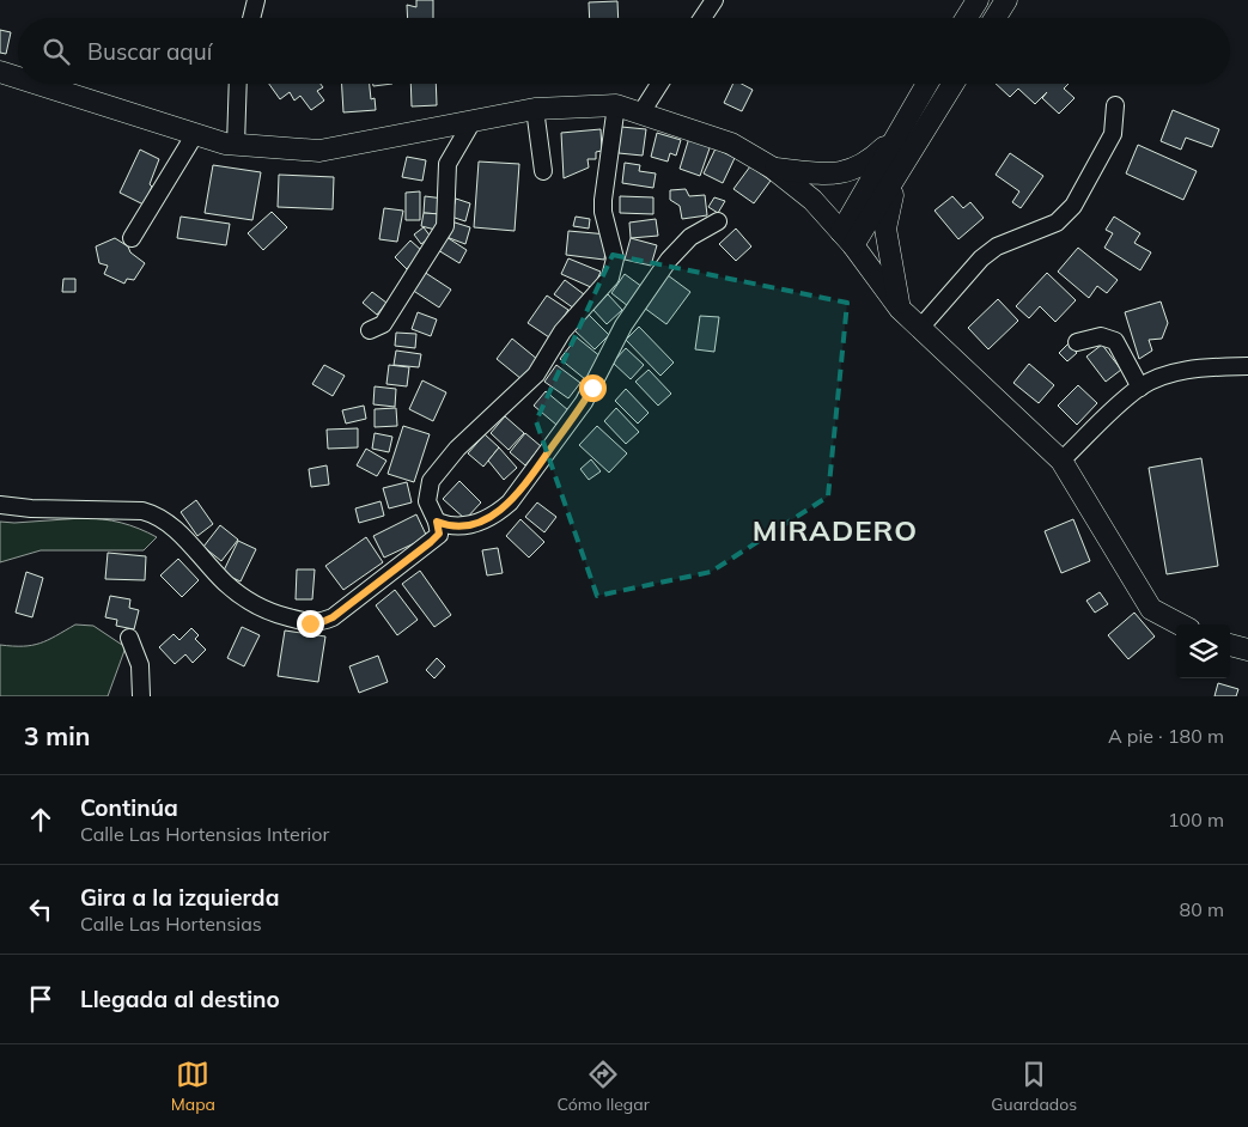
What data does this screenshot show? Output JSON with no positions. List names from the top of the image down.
{
  "districts": ["MIRADERO"],
  "page": {
    "search": "Buscar aquí",
    "heading": ["3 min", "A pie · 180 m"],
    "list": [
      ["Continúa", "Calle Las Hortensias Interior", "100 m"],
      ["Gira a la izquierda", "Calle Las Hortensias", "80 m"],
      "Llegada al destino"
    ],
    "nav": ["Mapa", "Cómo llegar", "Guardados"]
  }
}
